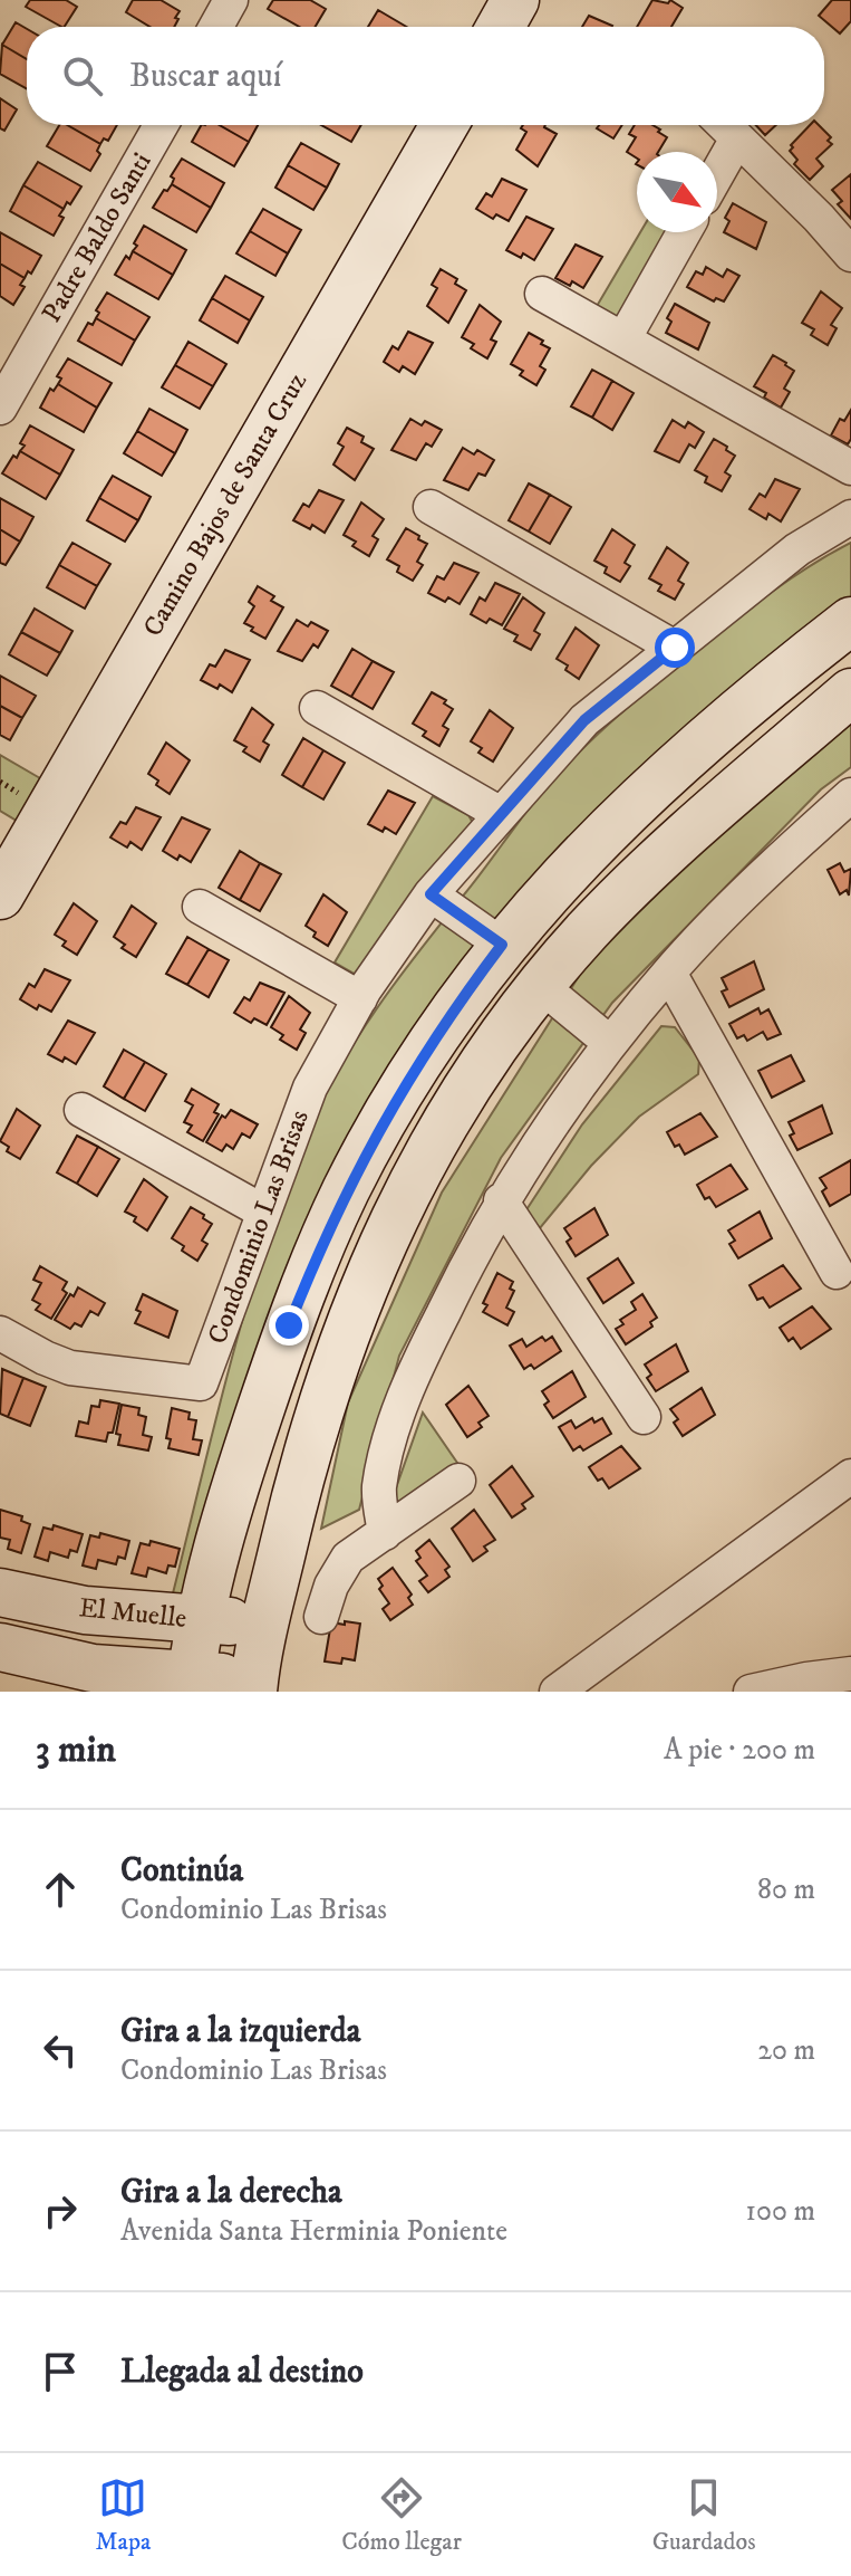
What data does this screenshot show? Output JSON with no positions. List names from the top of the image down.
{
  "streets": {
    "street": [
      "Padre Baldo Santi",
      "Camino Bajos de Santa Cruz",
      "Condominio Las Brisas",
      "El Muelle"
    ]
  },
  "north": "bottom right",
  "page": {
    "search": "Buscar aquí",
    "heading": ["3 min", "A pie · 200 m"],
    "list": [
      ["Continúa", "Condominio Las Brisas", "80 m"],
      ["Gira a la izquierda", "Condominio Las Brisas", "20 m"],
      ["Gira a la derecha", "Avenida Santa Herminia Poniente", "100 m"],
      "Llegada al destino"
    ],
    "nav": ["Mapa", "Cómo llegar", "Guardados"]
  }
}
